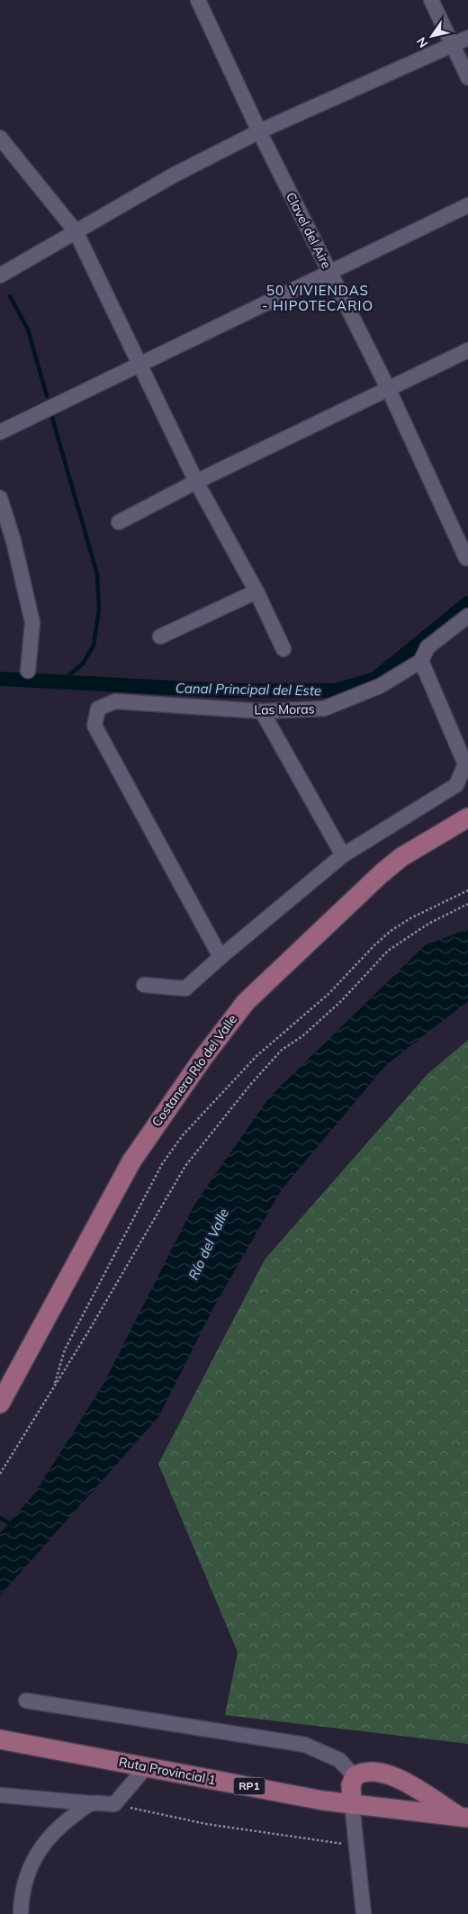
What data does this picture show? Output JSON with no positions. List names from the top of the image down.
{
  "streets": {
    "main road": ["Costanera Río del Valle", "Ruta Provincial 1", "RP1"],
    "street": ["Clavel del Aire", "Las Moras"]
  },
  "districts": ["50 VIVIENDAS - HIPOTECARIO"],
  "water": ["Canal Principal del Este", "Río del Valle"],
  "north": "bottom left"
}
